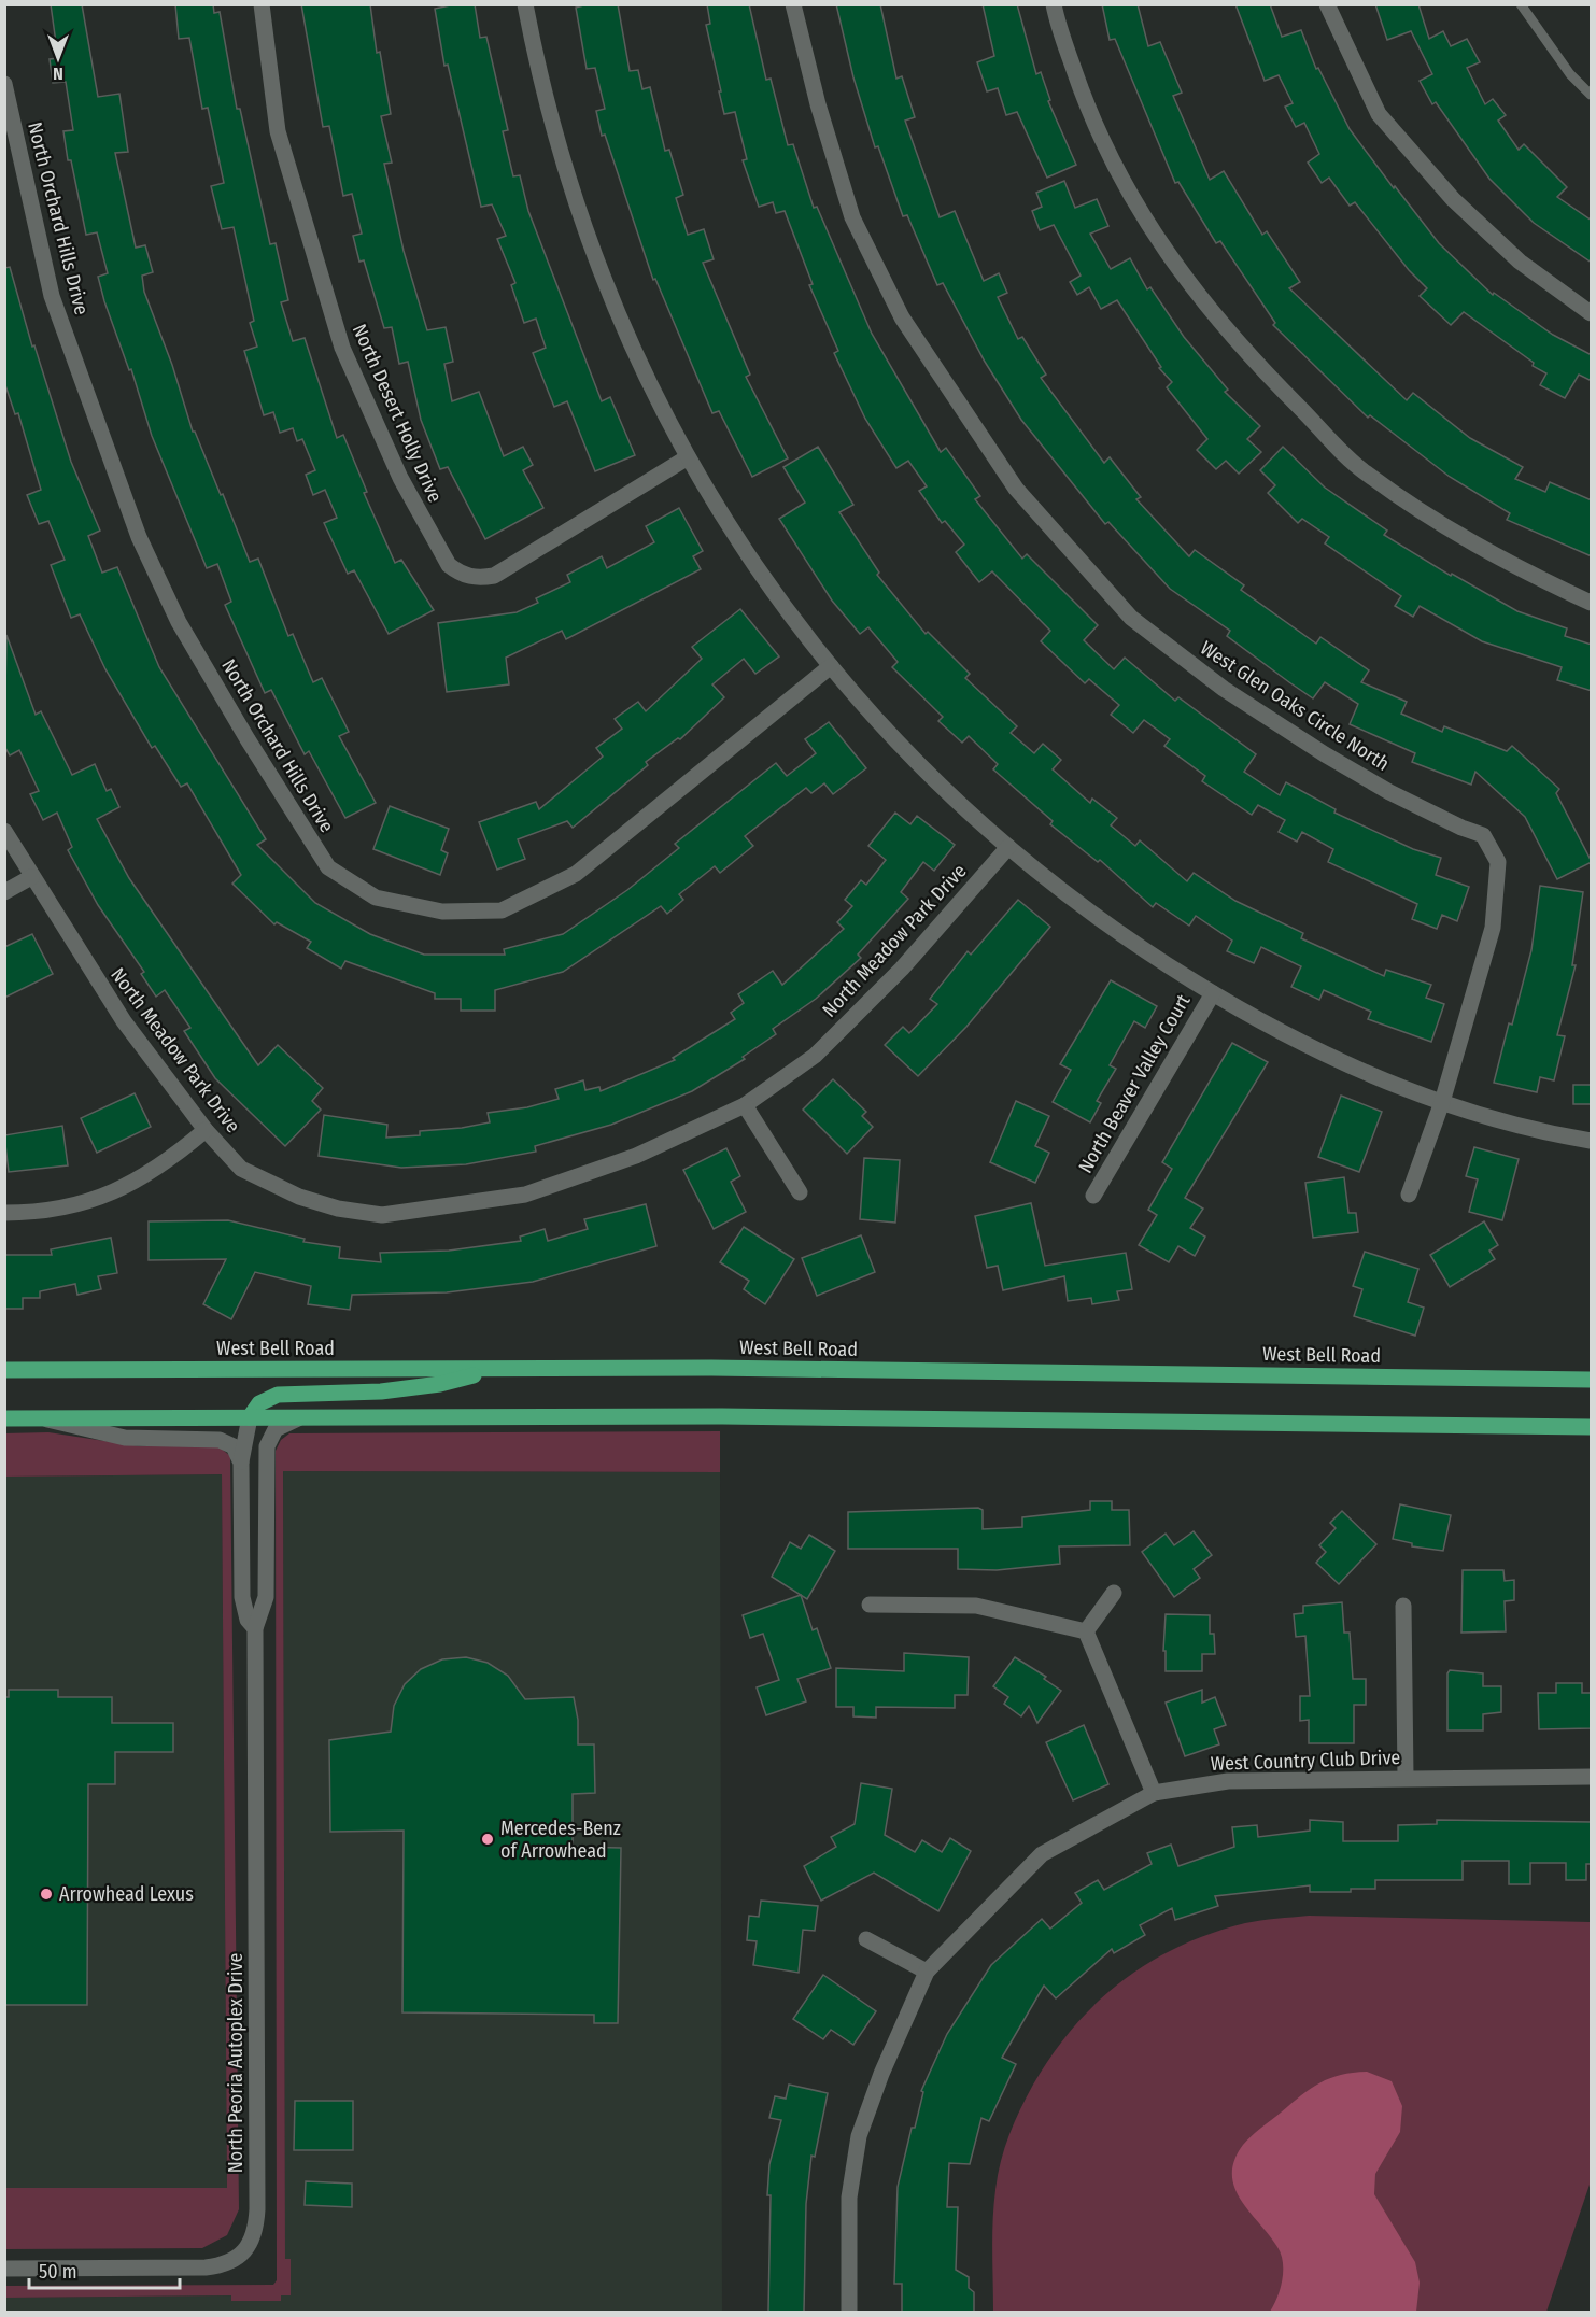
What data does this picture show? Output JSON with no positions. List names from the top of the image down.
{
  "streets": {
    "main road": ["West Bell Road"],
    "street": [
      "North Orchard Hills Drive",
      "North Desert Holly Drive",
      "West Glen Oaks Circle North",
      "North Meadow Park Drive",
      "North Beaver Valley Court",
      "West Country Club Drive",
      "North Peoria Autoplex Drive"
    ]
  },
  "places": ["Mercedes-Benz of Arrowhead", "Arrowhead Lexus"],
  "scale_bar": "50 m",
  "north": "bottom"
}
